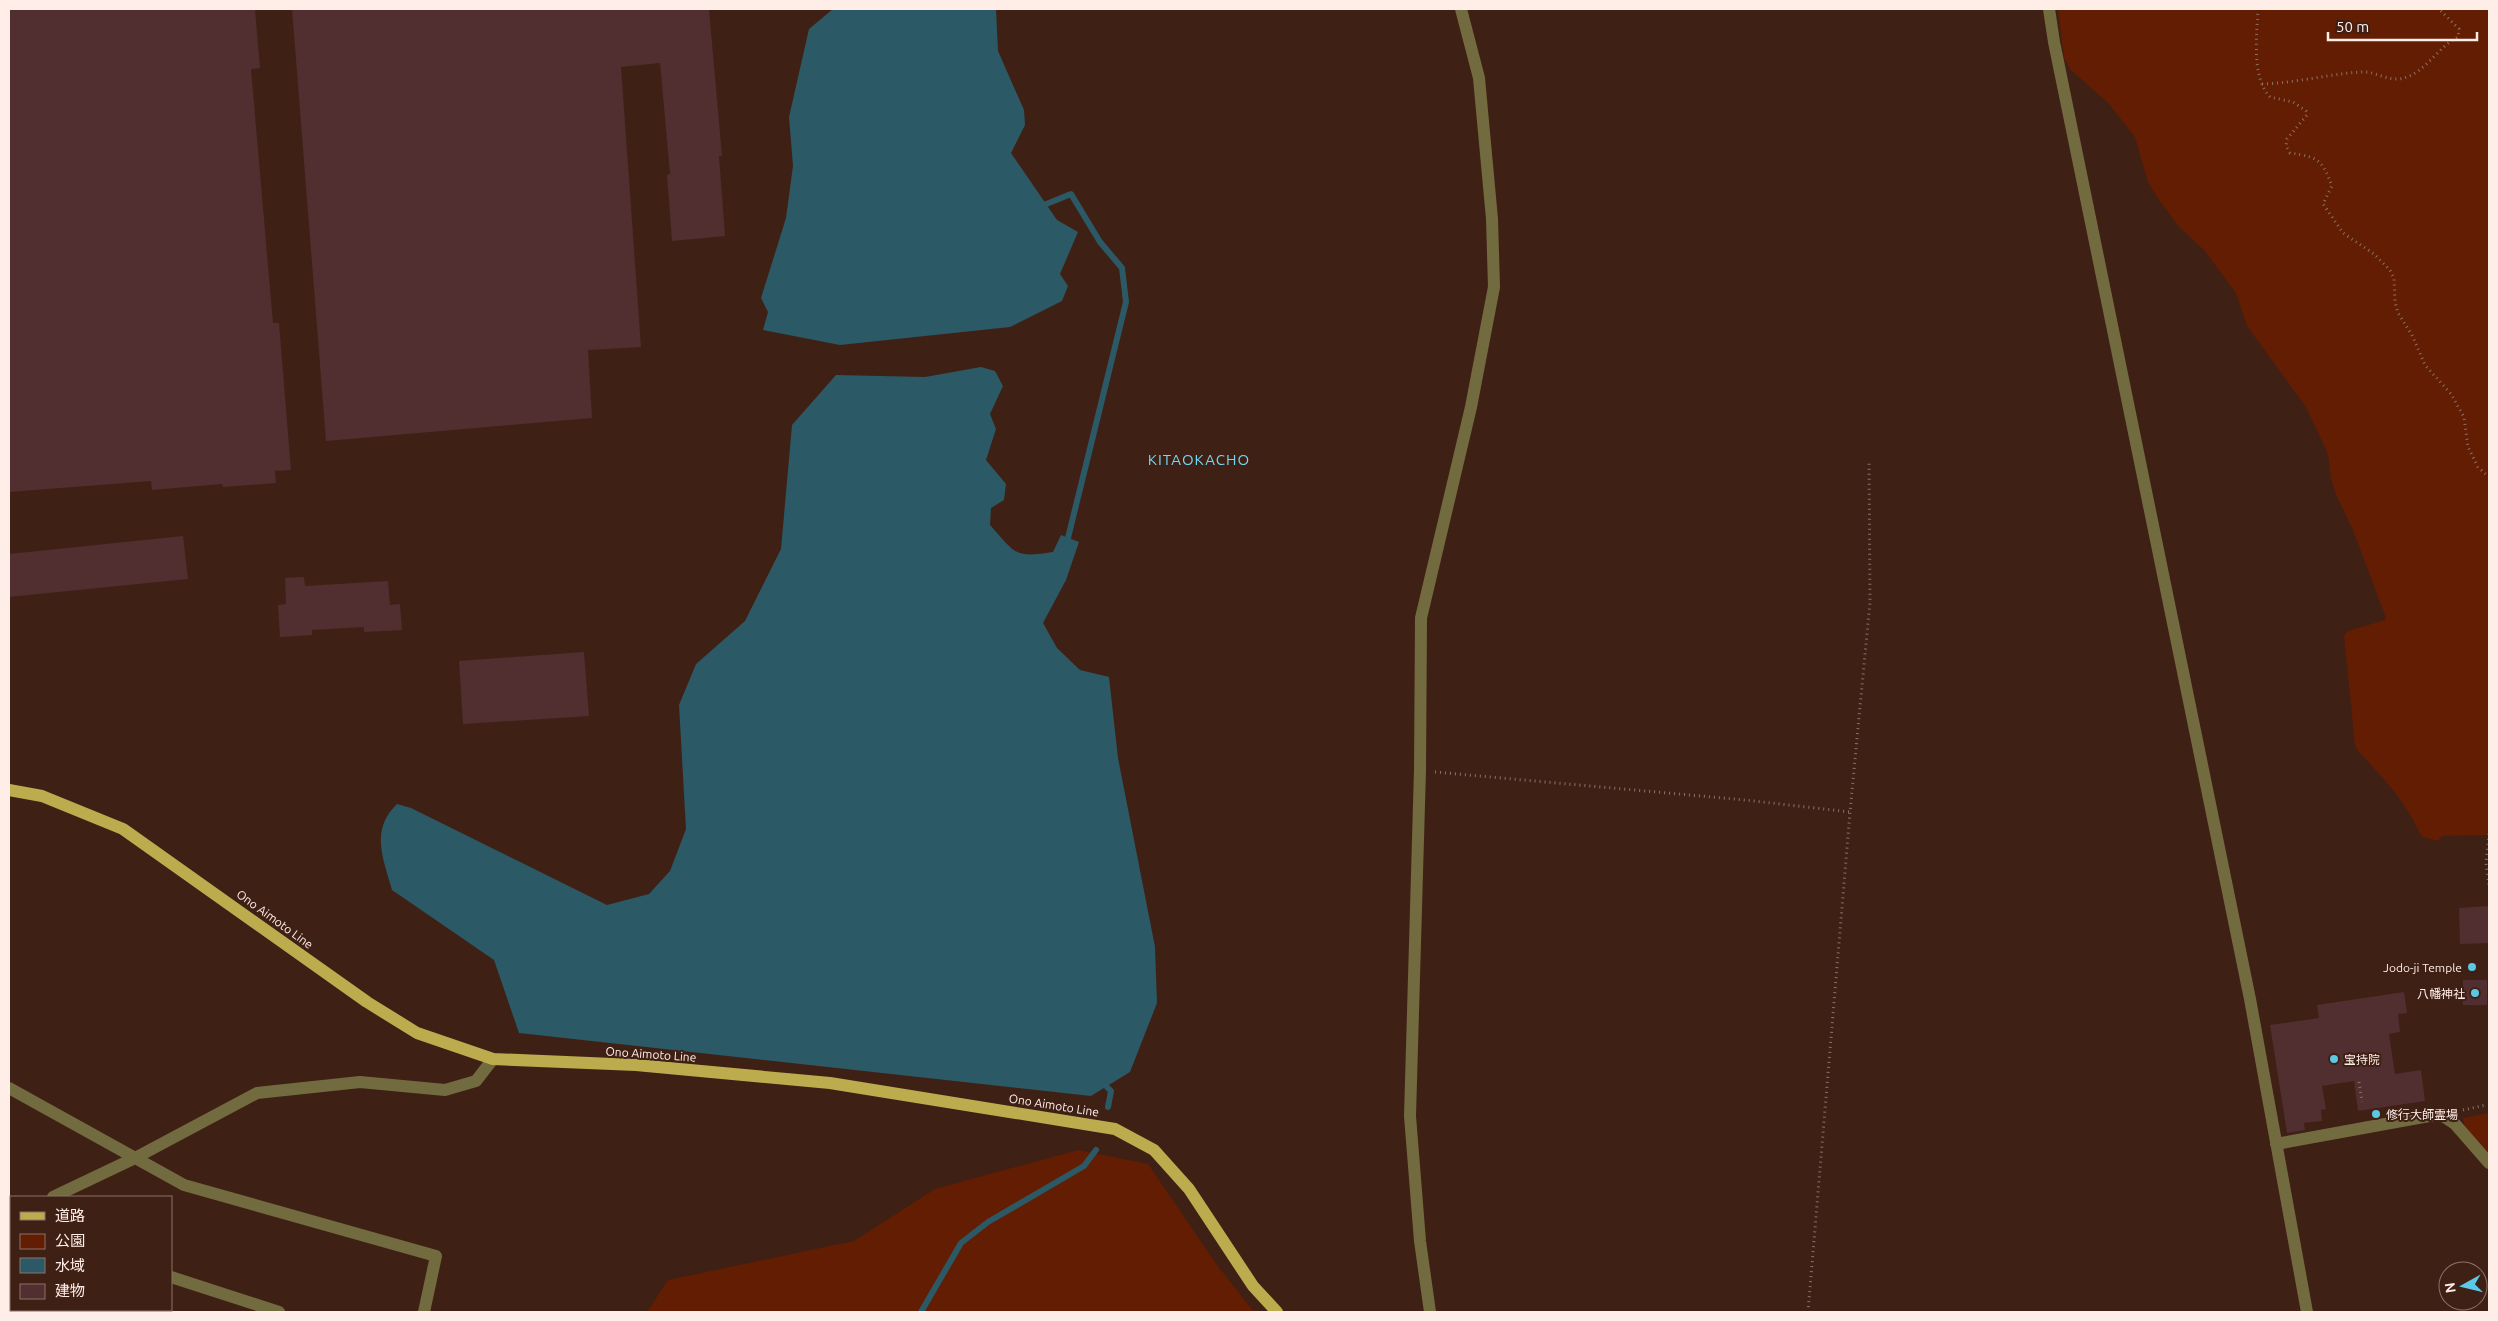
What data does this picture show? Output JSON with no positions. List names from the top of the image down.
{
  "streets": {
    "main road": ["Ono Aimoto Line"]
  },
  "districts": ["KITAOKACHO"],
  "places": [
    "Jodo-ji Temple",
    "八幡神社",
    "宝持院",
    "修行大師霊場"
  ],
  "legend": [
    "道路",
    "公園",
    "水域",
    "建物"
  ],
  "scale_bar": "50 m",
  "north": "left"
}
